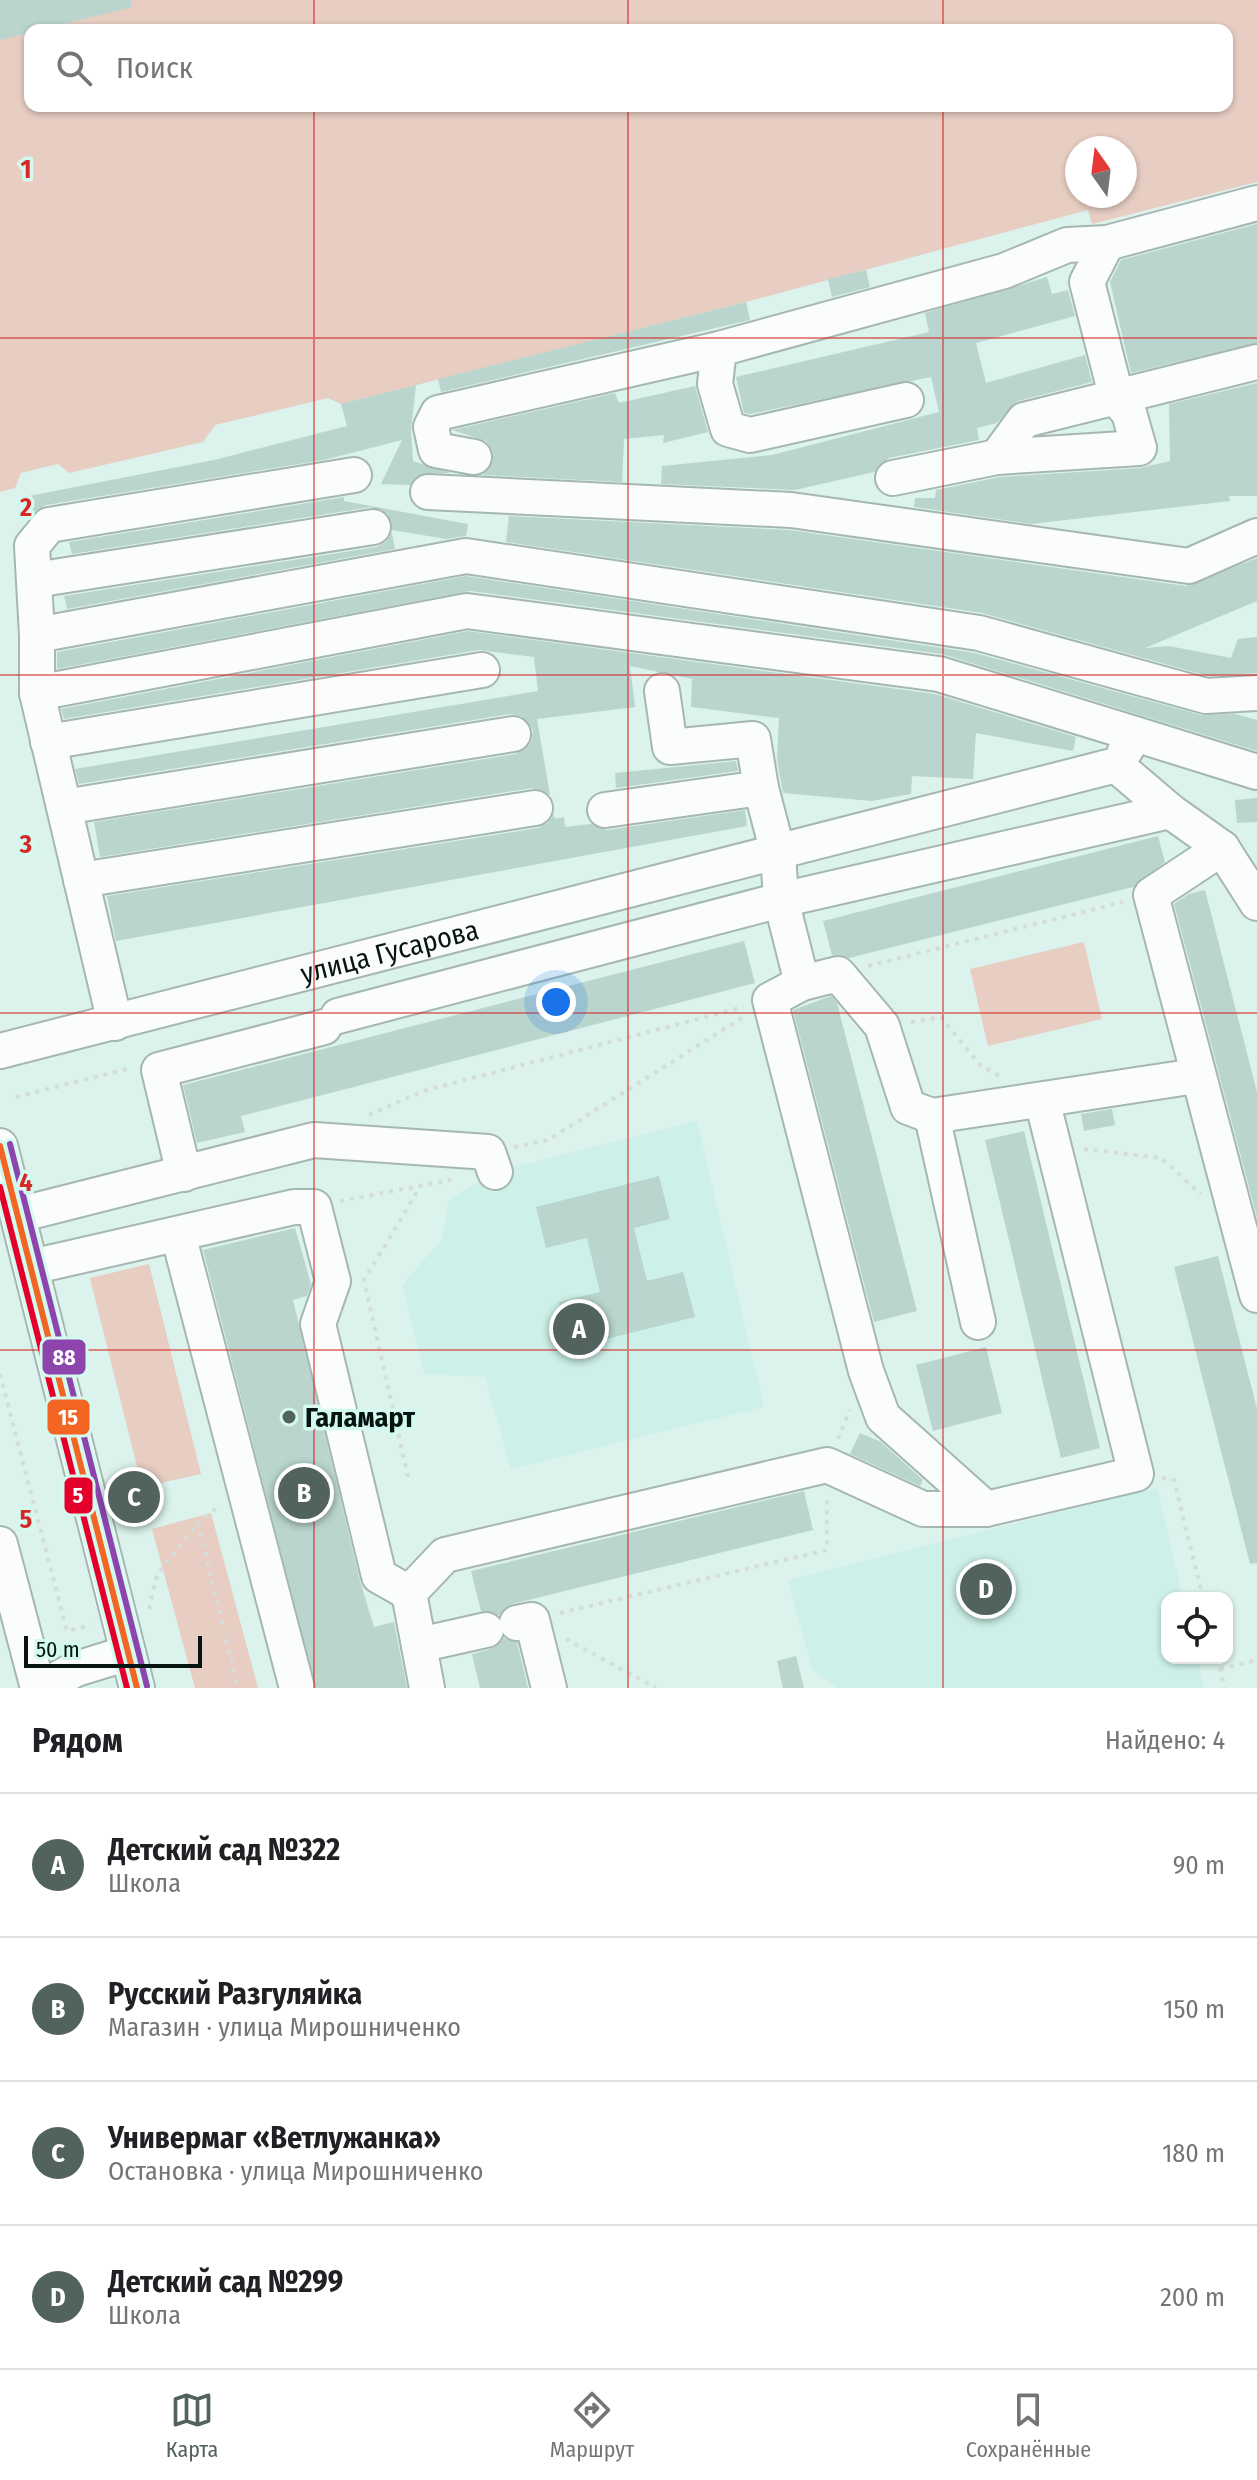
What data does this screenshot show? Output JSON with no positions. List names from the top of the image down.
{
  "streets": {
    "street": ["улица Гусарова"]
  },
  "places": ["Галамарт"],
  "lines": ["transit line 88", "transit line 15", "transit line 5"],
  "scale_bar": "50 m",
  "north": "top",
  "page": {
    "search": "Поиск",
    "pins": [
      "A",
      "B",
      "C",
      "D"
    ],
    "scale": "50 m",
    "heading": ["Рядом", "Найдено: 4"],
    "list": [
      {
        "mark": "A",
        "name": "Детский сад №322",
        "note": "Школа",
        "value": "90 m"
      },
      {
        "mark": "B",
        "name": "Русский Разгуляйка",
        "note": "Магазин · улица Мирошниченко",
        "value": "150 m"
      },
      {
        "mark": "C",
        "name": "Универмаг «Ветлужанка»",
        "note": "Остановка · улица Мирошниченко",
        "value": "180 m"
      },
      {
        "mark": "D",
        "name": "Детский сад №299",
        "note": "Школа",
        "value": "200 m"
      }
    ],
    "nav": ["Карта", "Маршрут", "Сохранённые"]
  },
  "grid": {
    "rows": [
      "1",
      "2",
      "3",
      "4",
      "5"
    ]
  }
}
